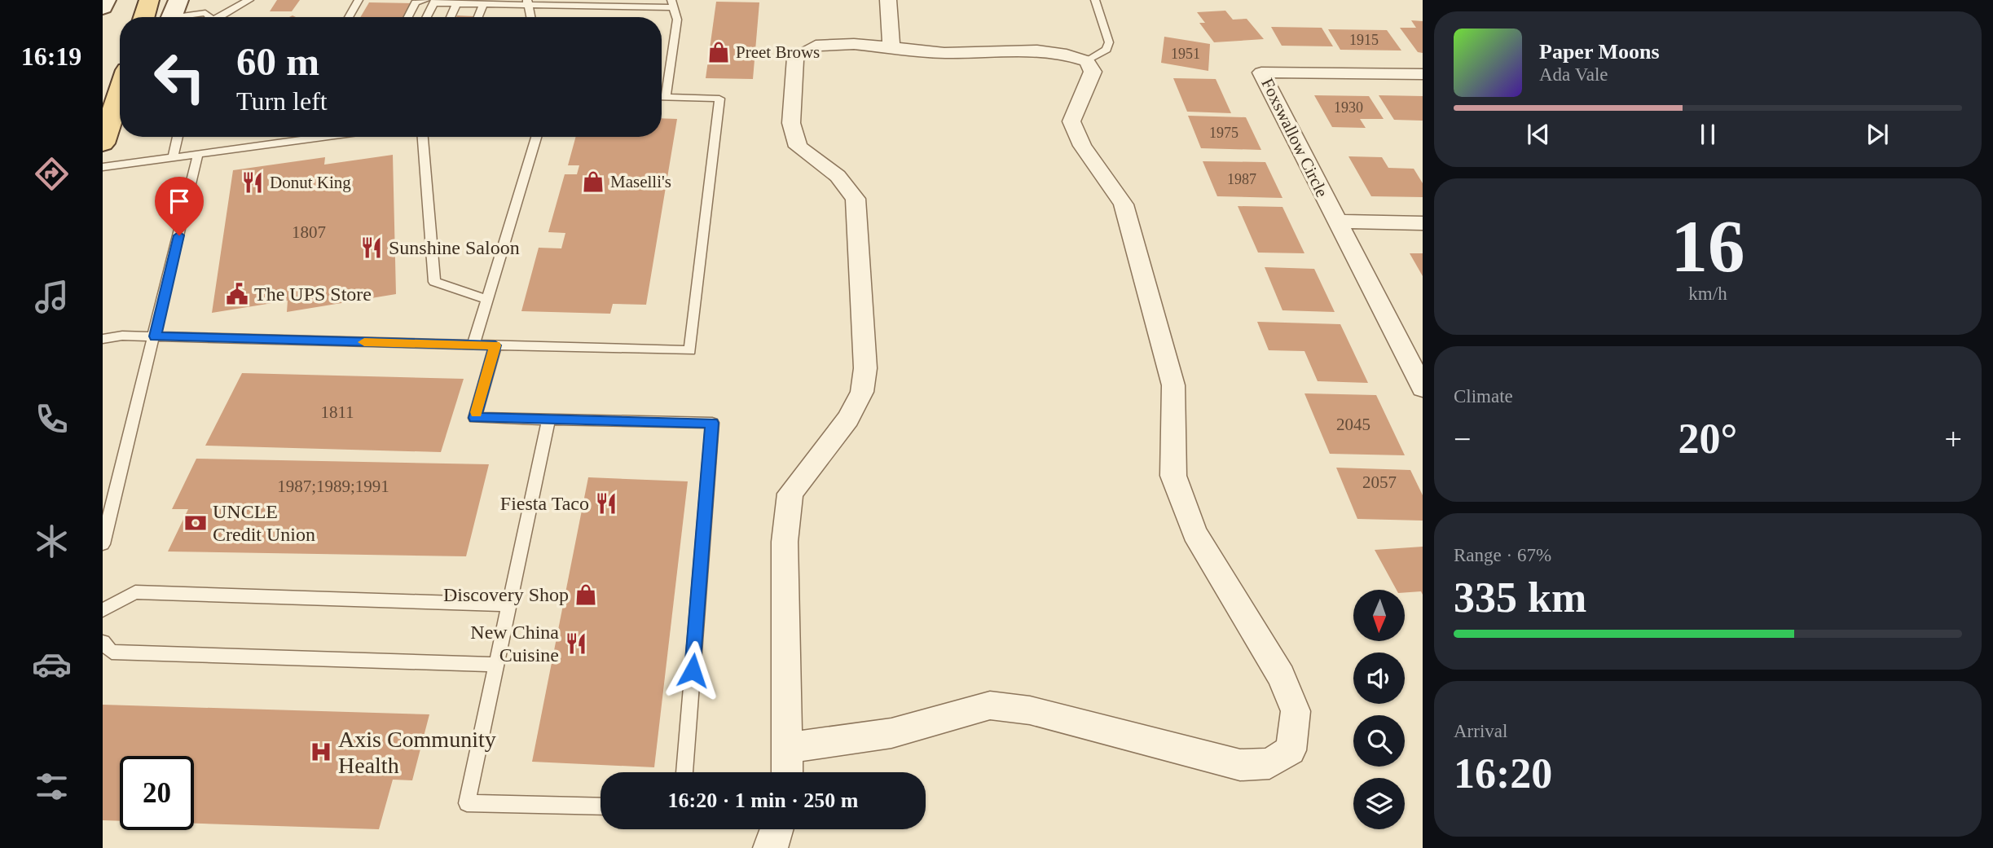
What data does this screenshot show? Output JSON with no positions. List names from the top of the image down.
{
  "streets": {
    "street": ["Foxswallow Circle"]
  },
  "places": {
    "shop": ["Preet Brows", "Maselli's", "Discovery Shop"],
    "restaurant": [
      "Donut King",
      "Sunshine Saloon",
      "Fiesta Taco",
      "New China Cuisine"
    ],
    "public building": ["The UPS Store"],
    "bank": ["UNCLE Credit Union"],
    "hospital": ["Axis Community Health"]
  },
  "house_numbers": [
    "1915",
    "1951",
    "1930",
    "1975",
    "1987",
    "1807",
    "1811",
    "2045",
    "2057",
    "1987;1989;1991"
  ],
  "north": "bottom",
  "page": {
    "tabs": "16:19",
    "turn": ["60 m", "Turn left"],
    "song": ["Paper Moons", "Ada Vale"],
    "tile": [
      ["16", "km/h"],
      "Climate",
      ["Range · 67%", "335 km"],
      ["Arrival", "16:20"]
    ],
    "heat": ["−", "20°", "+"],
    "limit": "20",
    "trip": "16:20 · 1 min · 250 m"
  }
}
